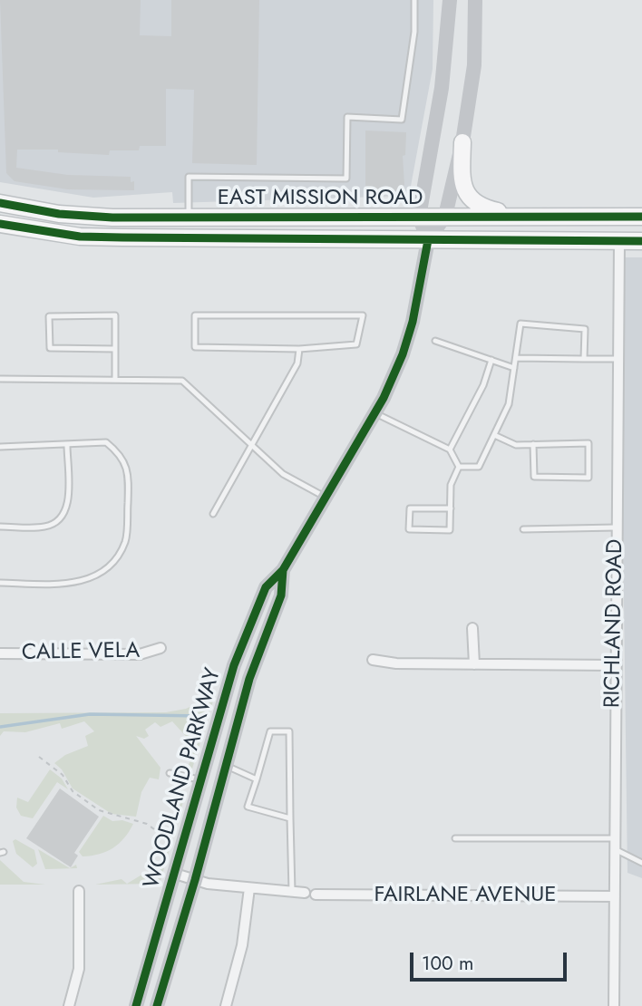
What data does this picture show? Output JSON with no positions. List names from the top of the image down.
{
  "streets": {
    "main road": ["EAST MISSION ROAD", "WOODLAND PARKWAY"],
    "street": ["RICHLAND ROAD", "CALLE VELA", "FAIRLANE AVENUE"]
  },
  "crossings": [
    ["EAST MISSION ROAD", "RICHLAND ROAD"],
    ["EAST MISSION ROAD", "WOODLAND PARKWAY"],
    ["RICHLAND ROAD", "FAIRLANE AVENUE"],
    ["WOODLAND PARKWAY", "FAIRLANE AVENUE"]
  ],
  "scale_bar": "100 m"
}
